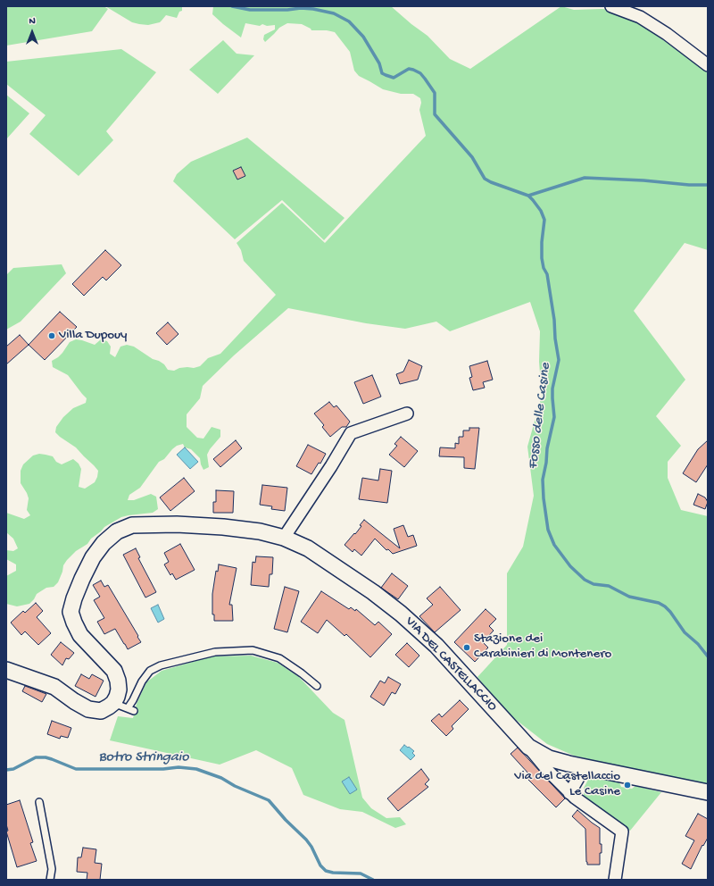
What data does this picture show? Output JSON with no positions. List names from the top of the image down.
{
  "streets": {
    "street": ["VIA DEL CASTELLACCIO"]
  },
  "water": ["Fosso delle Casine", "Botro Stringaio"],
  "places": ["Villa Dupouy", "Stazione dei Carabinieri di Montenero", "Via del Castellaccio Le Casine"],
  "north": "top"
}
